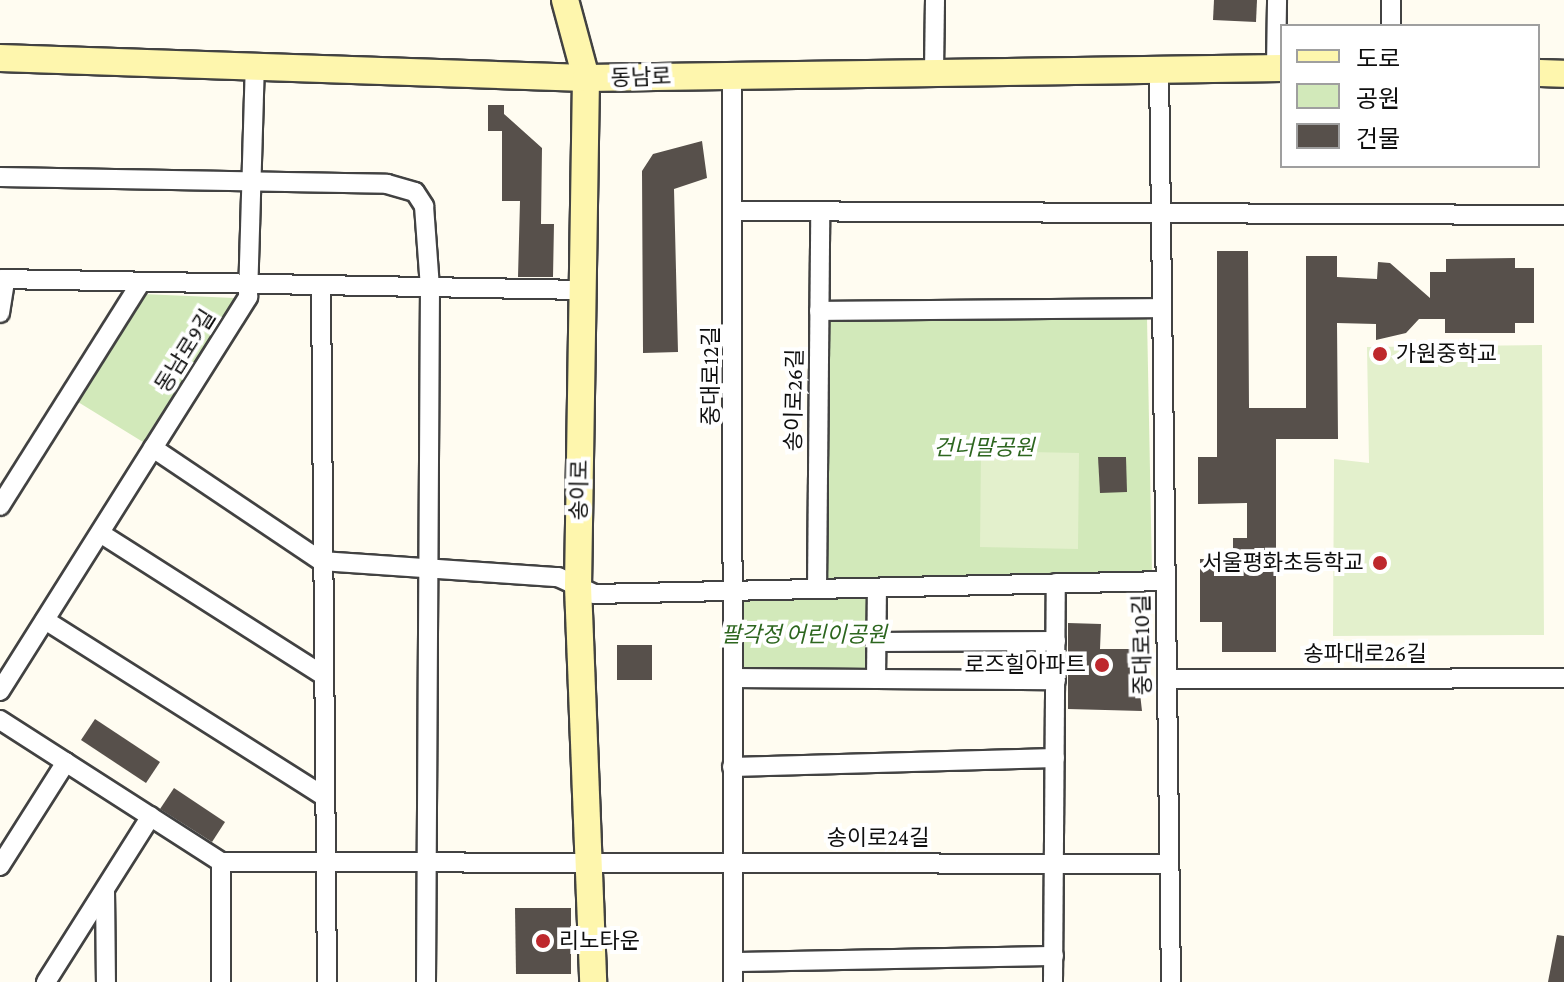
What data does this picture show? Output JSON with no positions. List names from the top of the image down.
{
  "streets": {
    "main road": ["동남로", "송이로"],
    "street": [
      "동남로9길",
      "중대로12길",
      "송이로26길",
      "중대로10길",
      "송파대로26길",
      "송이로24길"
    ]
  },
  "crossings": [
    ["동남로", "동남로9길"],
    ["동남로", "중대로12길"],
    ["동남로", "송이로"],
    ["동남로", "중대로10길"],
    ["중대로12길", "송이로24길"],
    ["송이로", "송이로24길"],
    ["중대로10길", "송파대로26길"],
    ["중대로10길", "송이로24길"]
  ],
  "parks": ["건너말공원", "팔각정 어린이공원"],
  "places": [
    "가원중학교",
    "서울평화초등학교",
    "로즈힐아파트",
    "리노타운"
  ],
  "legend": ["도로", "공원", "건물"]
}
